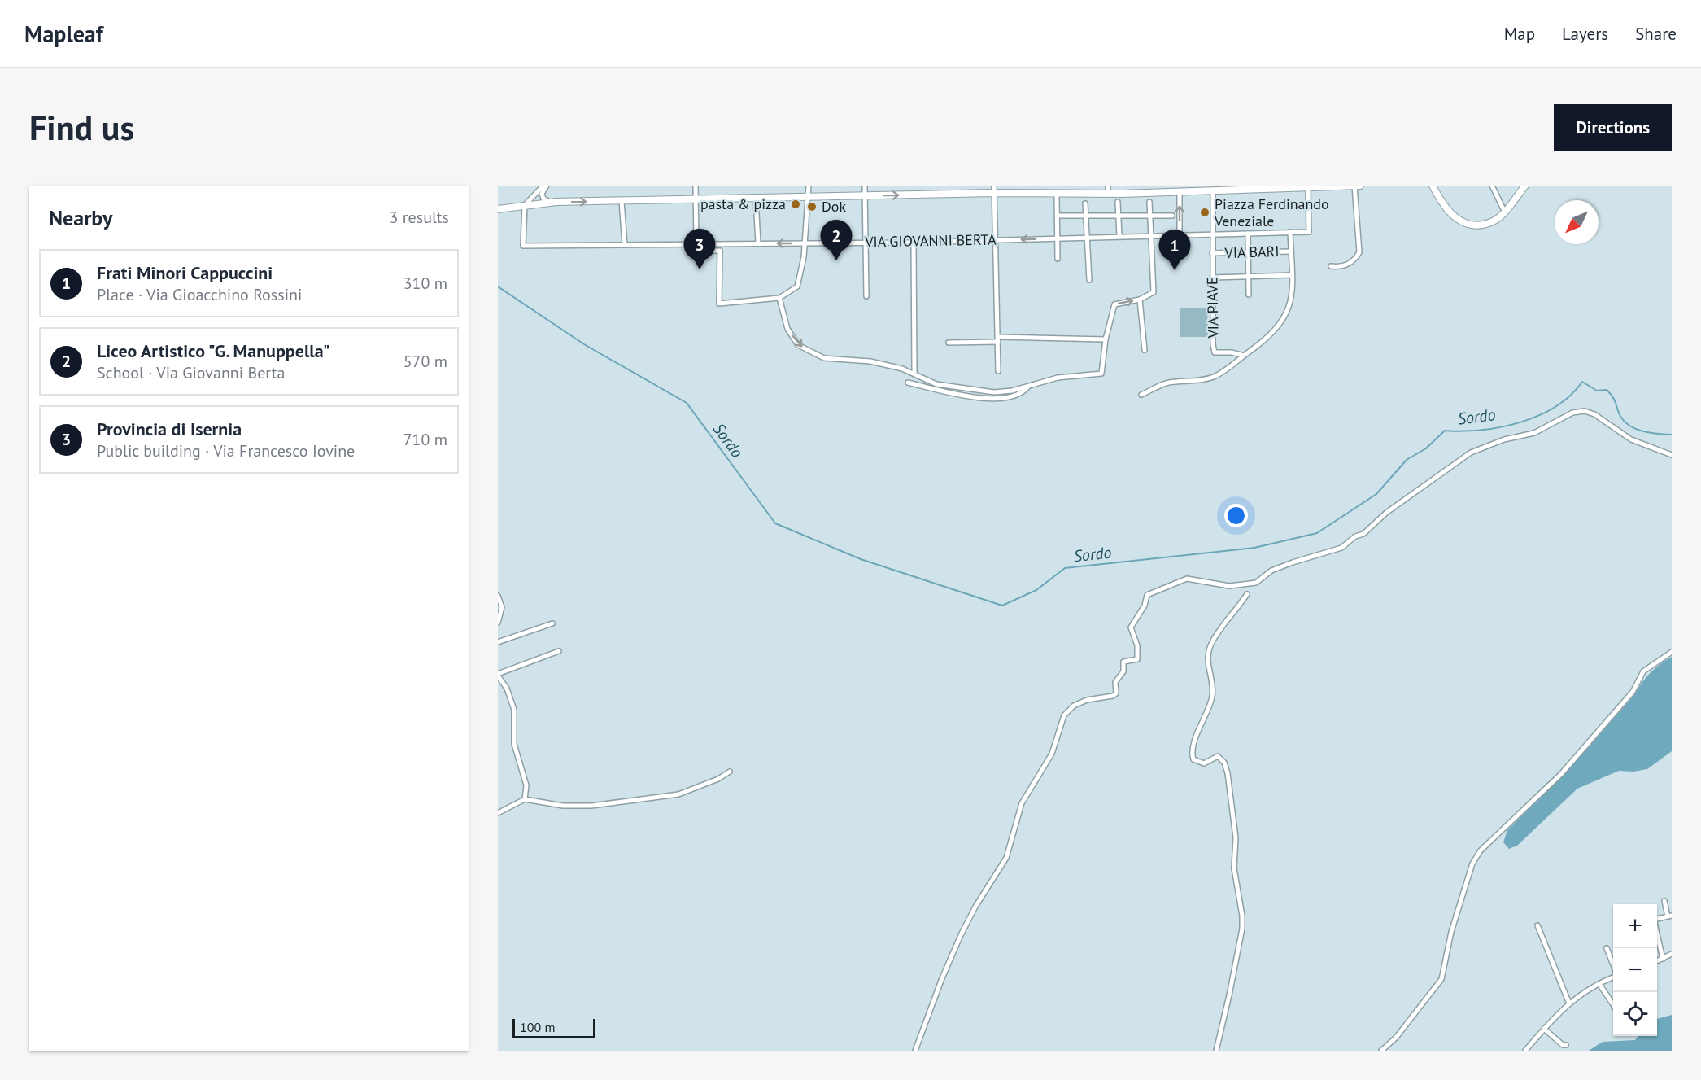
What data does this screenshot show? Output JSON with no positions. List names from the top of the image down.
{
  "streets": {
    "street": ["VIA GIOVANNI BERTA", "VIA BARI", "VIA PIAVE"]
  },
  "crossings": [
    ["VIA GIOVANNI BERTA", "VIA PIAVE"],
    ["VIA BARI", "VIA PIAVE"]
  ],
  "water": ["Sordo"],
  "places": ["pasta & pizza", "Dok", "Piazza Ferdinando Veneziale"],
  "scale_bar": "100 m",
  "north": "bottom left",
  "page": {
    "header": "Mapleaf",
    "nav": ["Map", "Layers", "Share"],
    "buttons": "Directions",
    "title": "Find us",
    "heading": ["Nearby", "3 results"],
    "pins": ["2", "3", "1"],
    "list": [
      {
        "mark": "1",
        "name": "Frati Minori Cappuccini",
        "note": "Place · Via Gioacchino Rossini",
        "value": "310 m"
      },
      {
        "mark": "2",
        "name": "Liceo Artistico \"G. Manuppella\"",
        "note": "School · Via Giovanni Berta",
        "value": "570 m"
      },
      {
        "mark": "3",
        "name": "Provincia di Isernia",
        "note": "Public building · Via Francesco Iovine",
        "value": "710 m"
      }
    ],
    "map_buttons": ["+", "−"],
    "scale": "100 m"
  }
}
